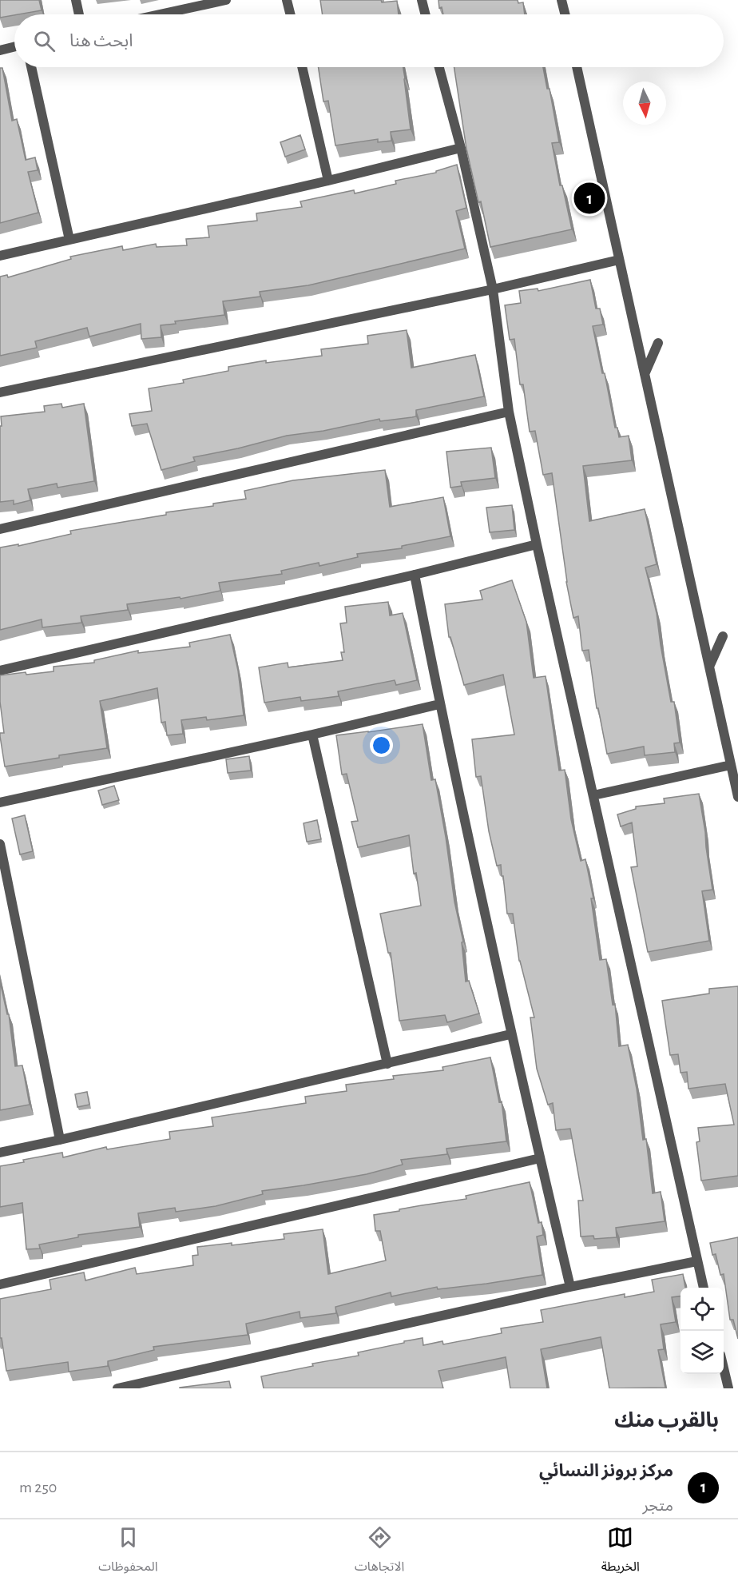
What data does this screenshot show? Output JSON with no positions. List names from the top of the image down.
{
  "north": "bottom",
  "page": {
    "search": "ابحث هنا",
    "pins": "1",
    "heading": "بالقرب منك",
    "list": [
      {
        "mark": "1",
        "name": "مركز برونز النسائي",
        "note": "متجر",
        "value": "250 m"
      }
    ],
    "nav": ["الخريطة", "الاتجاهات", "المحفوظات"]
  }
}
